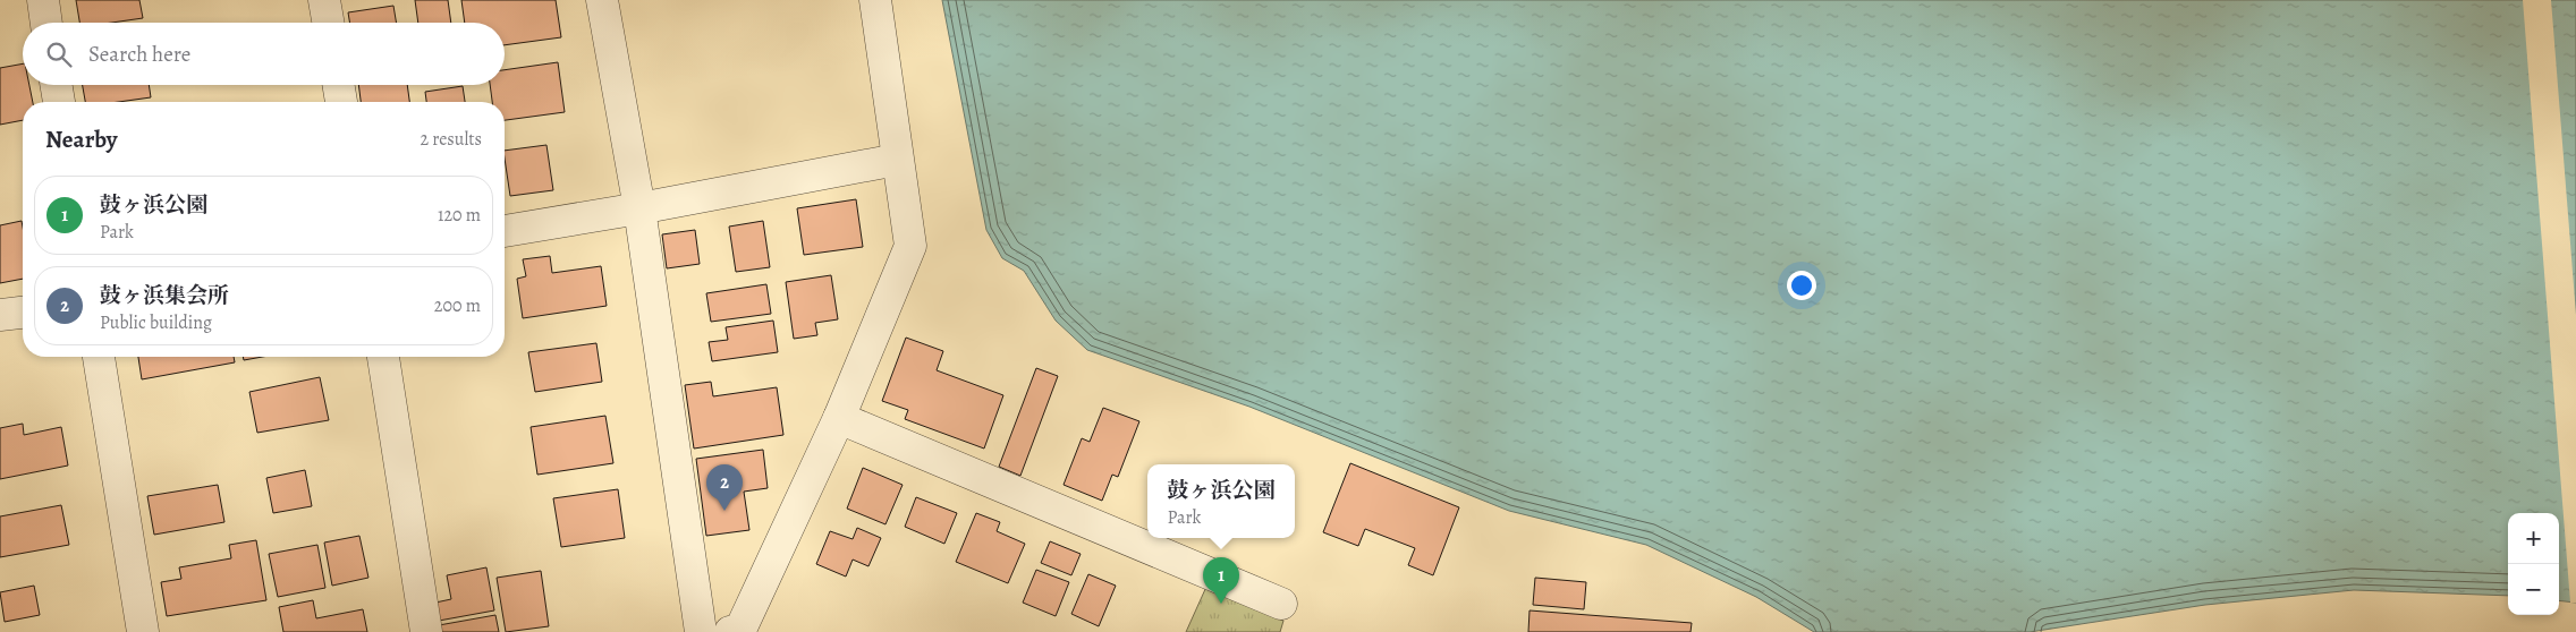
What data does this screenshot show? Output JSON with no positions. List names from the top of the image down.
{
  "page": {
    "search": "Search here",
    "heading": ["Nearby", "2 results"],
    "list": [
      {
        "mark": "1",
        "name": "鼓ヶ浜公園",
        "note": "Park",
        "value": "120 m"
      },
      {
        "mark": "2",
        "name": "鼓ヶ浜集会所",
        "note": "Public building",
        "value": "200 m"
      }
    ],
    "popup": ["鼓ヶ浜公園", "Park"],
    "pins": ["2", "1"],
    "map_buttons": ["+", "−"]
  }
}
